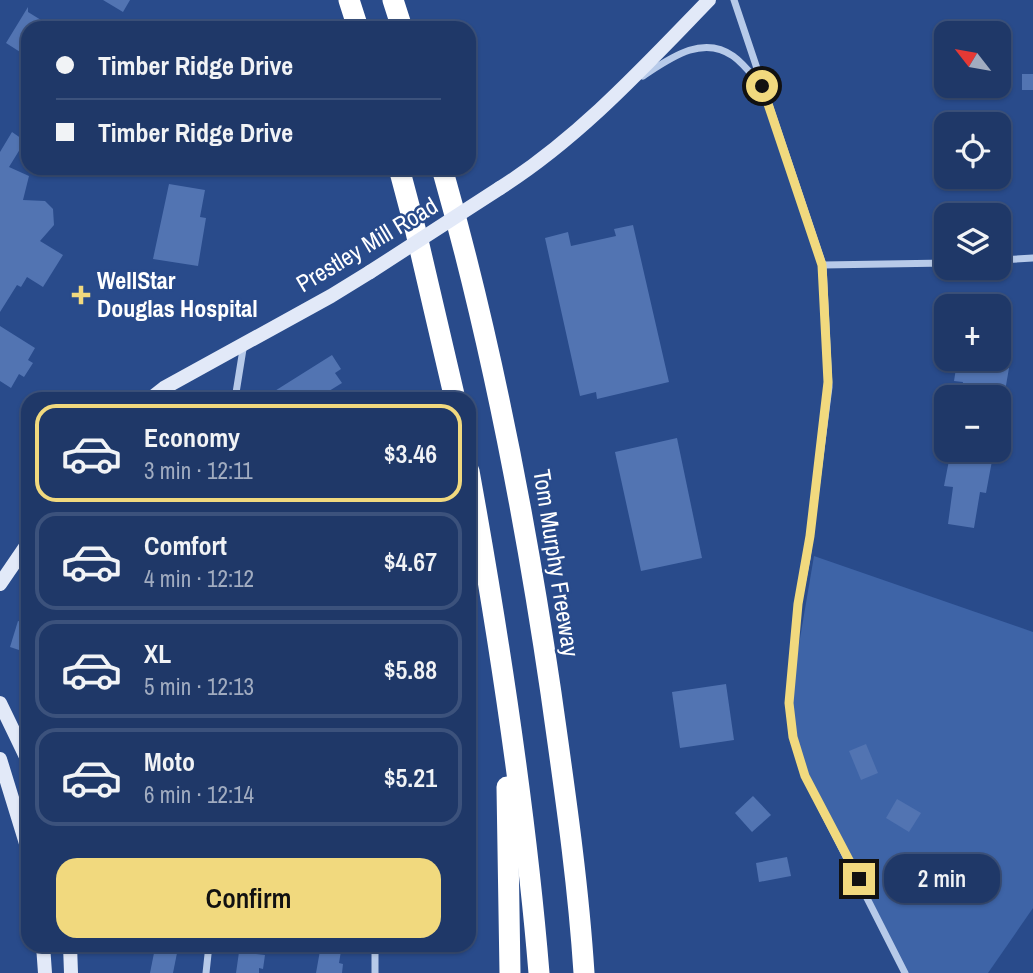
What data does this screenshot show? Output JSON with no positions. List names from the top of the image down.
{
  "streets": {
    "highway": ["Tom Murphy Freeway"],
    "street": ["Prestley Mill Road"]
  },
  "places": {
    "health": ["WellStar Douglas Hospital"]
  },
  "north": "top left",
  "page": {
    "map_buttons": ["+", "−"],
    "banner": ["Timber Ridge Drive", "Timber Ridge Drive"],
    "list": [
      {
        "name": "Economy",
        "note": "3 min · 12:11",
        "value": "$3.46"
      },
      {
        "name": "Comfort",
        "note": "4 min · 12:12",
        "value": "$4.67"
      },
      {
        "name": "XL",
        "note": "5 min · 12:13",
        "value": "$5.88"
      },
      {
        "name": "Moto",
        "note": "6 min · 12:14",
        "value": "$5.21"
      }
    ],
    "buttons": "Confirm",
    "bubble": "2 min"
  }
}
